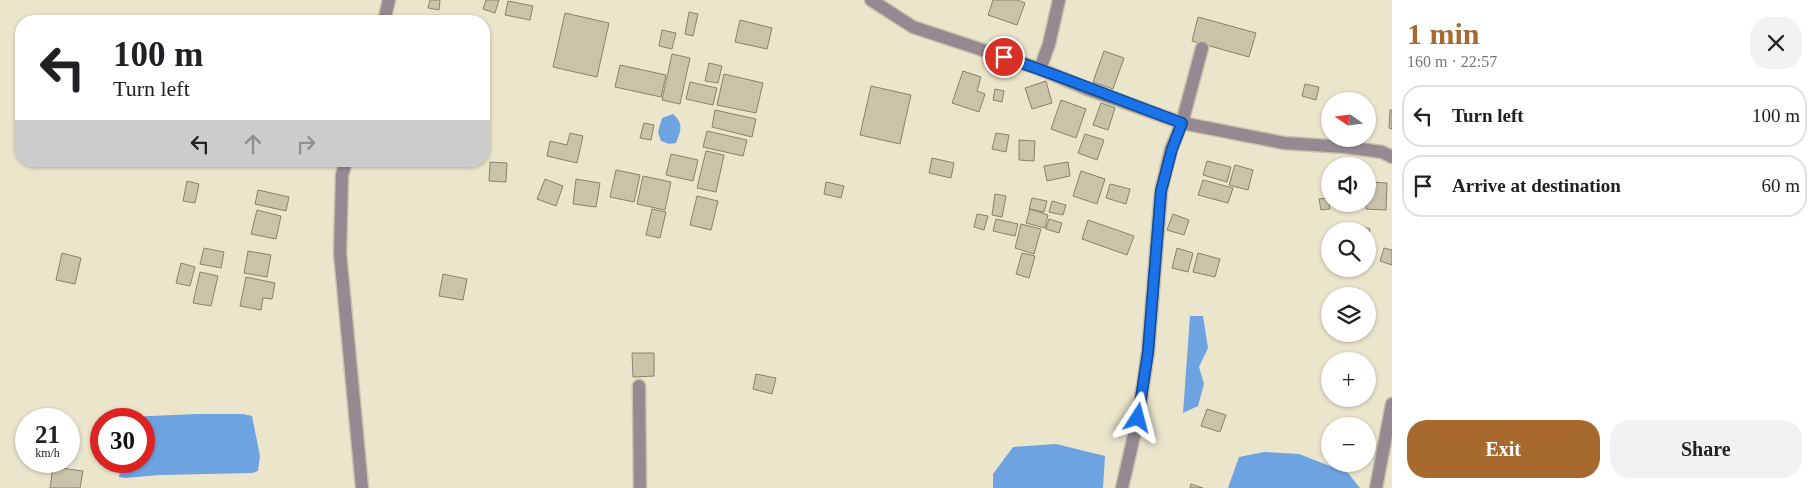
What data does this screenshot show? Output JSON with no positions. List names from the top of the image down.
{
  "north": "left",
  "page": {
    "heading": ["1 min", "160 m · 22:57"],
    "turn": ["100 m", "Turn left"],
    "list": [
      {
        "name": "Turn left",
        "value": "100 m"
      },
      {
        "name": "Arrive at destination",
        "value": "60 m"
      }
    ],
    "map_buttons": ["+", "−"],
    "speed": "21 km/h",
    "limit": "30",
    "buttons": ["Exit", "Share"]
  }
}
